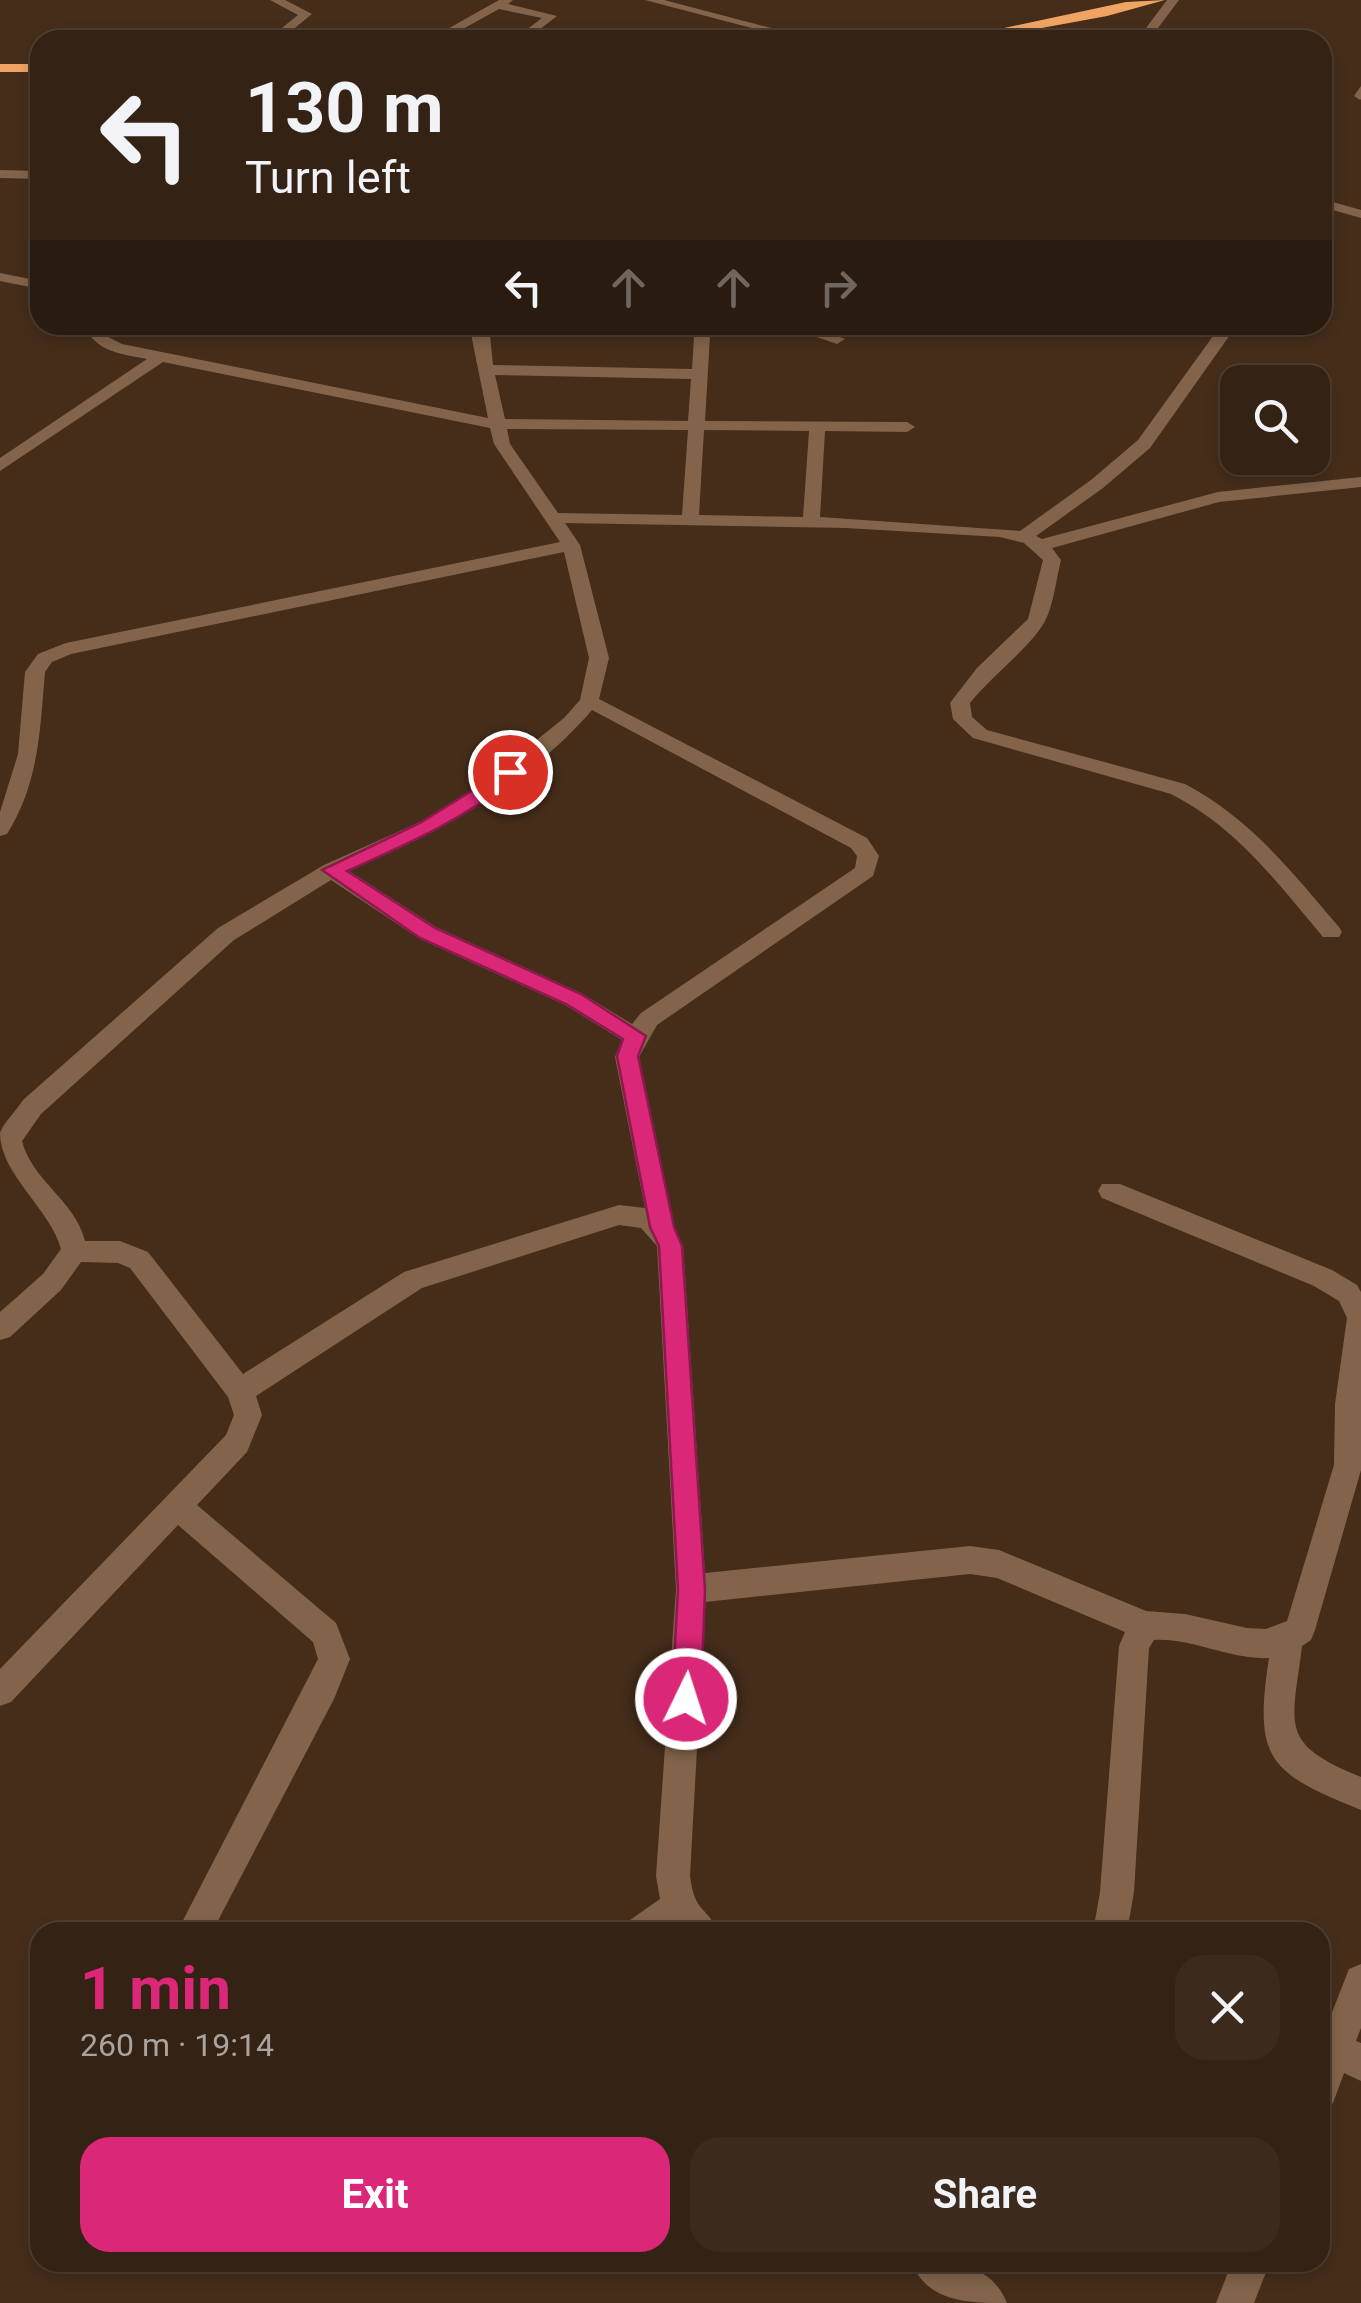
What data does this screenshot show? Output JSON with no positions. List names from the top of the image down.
{
  "page": {
    "turn": ["130 m", "Turn left"],
    "heading": ["1 min", "260 m · 19:14"],
    "buttons": ["Exit", "Share"]
  }
}
